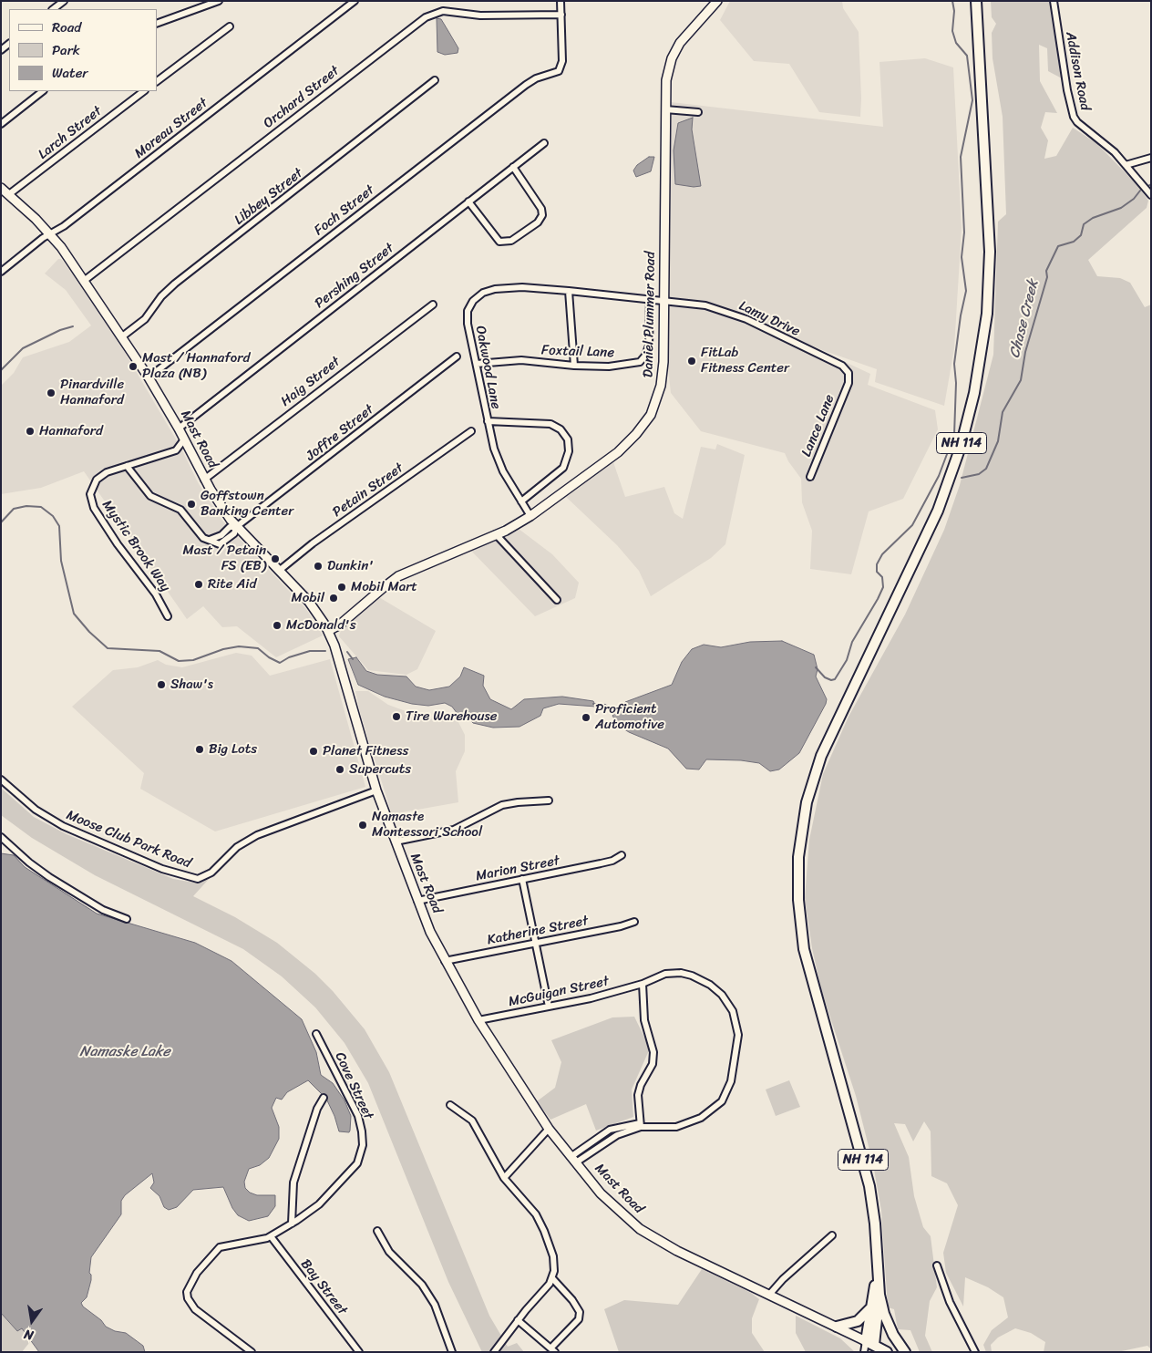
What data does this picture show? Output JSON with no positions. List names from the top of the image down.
{
  "streets": {
    "main road": ["Daniel Plummer Road", "Mast Road", "NH 114"],
    "street": [
      "Addison Road",
      "Orchard Street",
      "Moreau Street",
      "Larch Street",
      "Libbey Street",
      "Foch Street",
      "Pershing Street",
      "Lamy Drive",
      "Foxtail Lane",
      "Oakwood Lane",
      "Haig Street",
      "Lance Lane",
      "Joffre Street",
      "Petain Street",
      "Mystic Brook Way",
      "Moose Club Park Road",
      "Marion Street",
      "Katherine Street",
      "McGuigan Street",
      "Cove Street",
      "Bay Street"
    ]
  },
  "crossings": [
    ["Orchard Street", "Foch Street"],
    ["Orchard Street", "Mast Road"],
    ["Moreau Street", "Mast Road"],
    ["Larch Street", "Mast Road"],
    ["Libbey Street", "Mast Road"],
    ["Foch Street", "Mast Road"],
    ["Pershing Street", "Mast Road"],
    ["Daniel Plummer Road", "Lamy Drive"],
    ["Daniel Plummer Road", "Oakwood Lane"],
    ["Daniel Plummer Road", "Mast Road"],
    ["Lamy Drive", "Oakwood Lane"],
    ["Lamy Drive", "Lance Lane"],
    ["Foxtail Lane", "Oakwood Lane"],
    ["Haig Street", "Mast Road"],
    ["Joffre Street", "Mast Road"],
    ["Mast Road", "NH 114"],
    ["Mast Road", "Petain Street"],
    ["Mast Road", "Mystic Brook Way"],
    ["Mast Road", "Moose Club Park Road"],
    ["Mast Road", "Marion Street"],
    ["Mast Road", "Katherine Street"],
    ["Mast Road", "McGuigan Street"],
    ["Cove Street", "Bay Street"]
  ],
  "water": ["Chase Creek", "Namaske Lake"],
  "places": [
    "FitLab Fitness Center",
    "Mast / Hannaford Plaza (NB)",
    "Pinardville Hannaford",
    "Hannaford",
    "Goffstown Banking Center",
    "Mast / Petain FS (EB)",
    "Dunkin'",
    "Rite Aid",
    "Mobil Mart",
    "Mobil",
    "McDonald's",
    "Shaw's",
    "Tire Warehouse",
    "Proficient Automotive",
    "Big Lots",
    "Planet Fitness",
    "Supercuts",
    "Namaste Montessori School"
  ],
  "legend": ["Road", "Park", "Water"],
  "north": "bottom"
}
